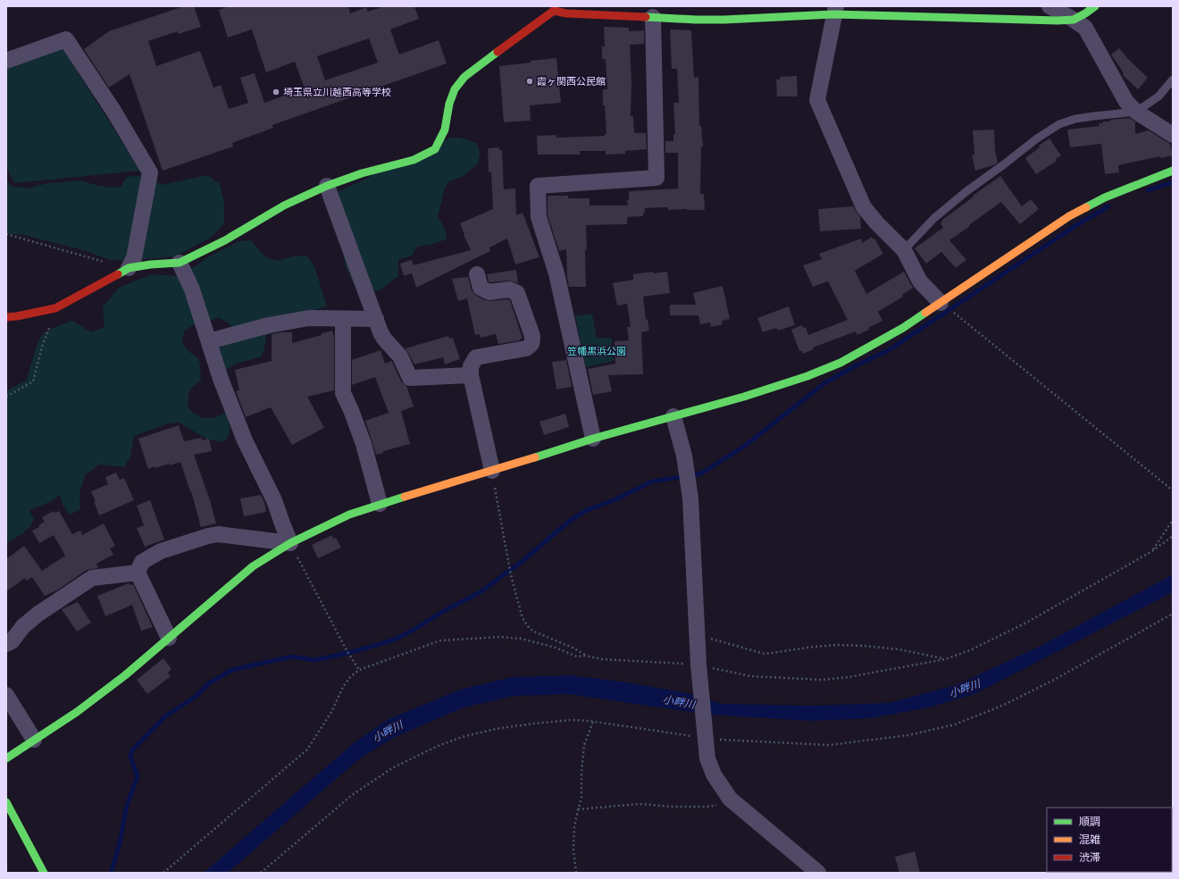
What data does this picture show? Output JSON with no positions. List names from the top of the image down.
{
  "water": ["小畔川"],
  "parks": ["笠幡黒浜公園"],
  "places": ["霞ヶ関西公民館", "埼玉県立川越西高等学校"],
  "legend": ["順調", "混雑", "渋滞"]
}
